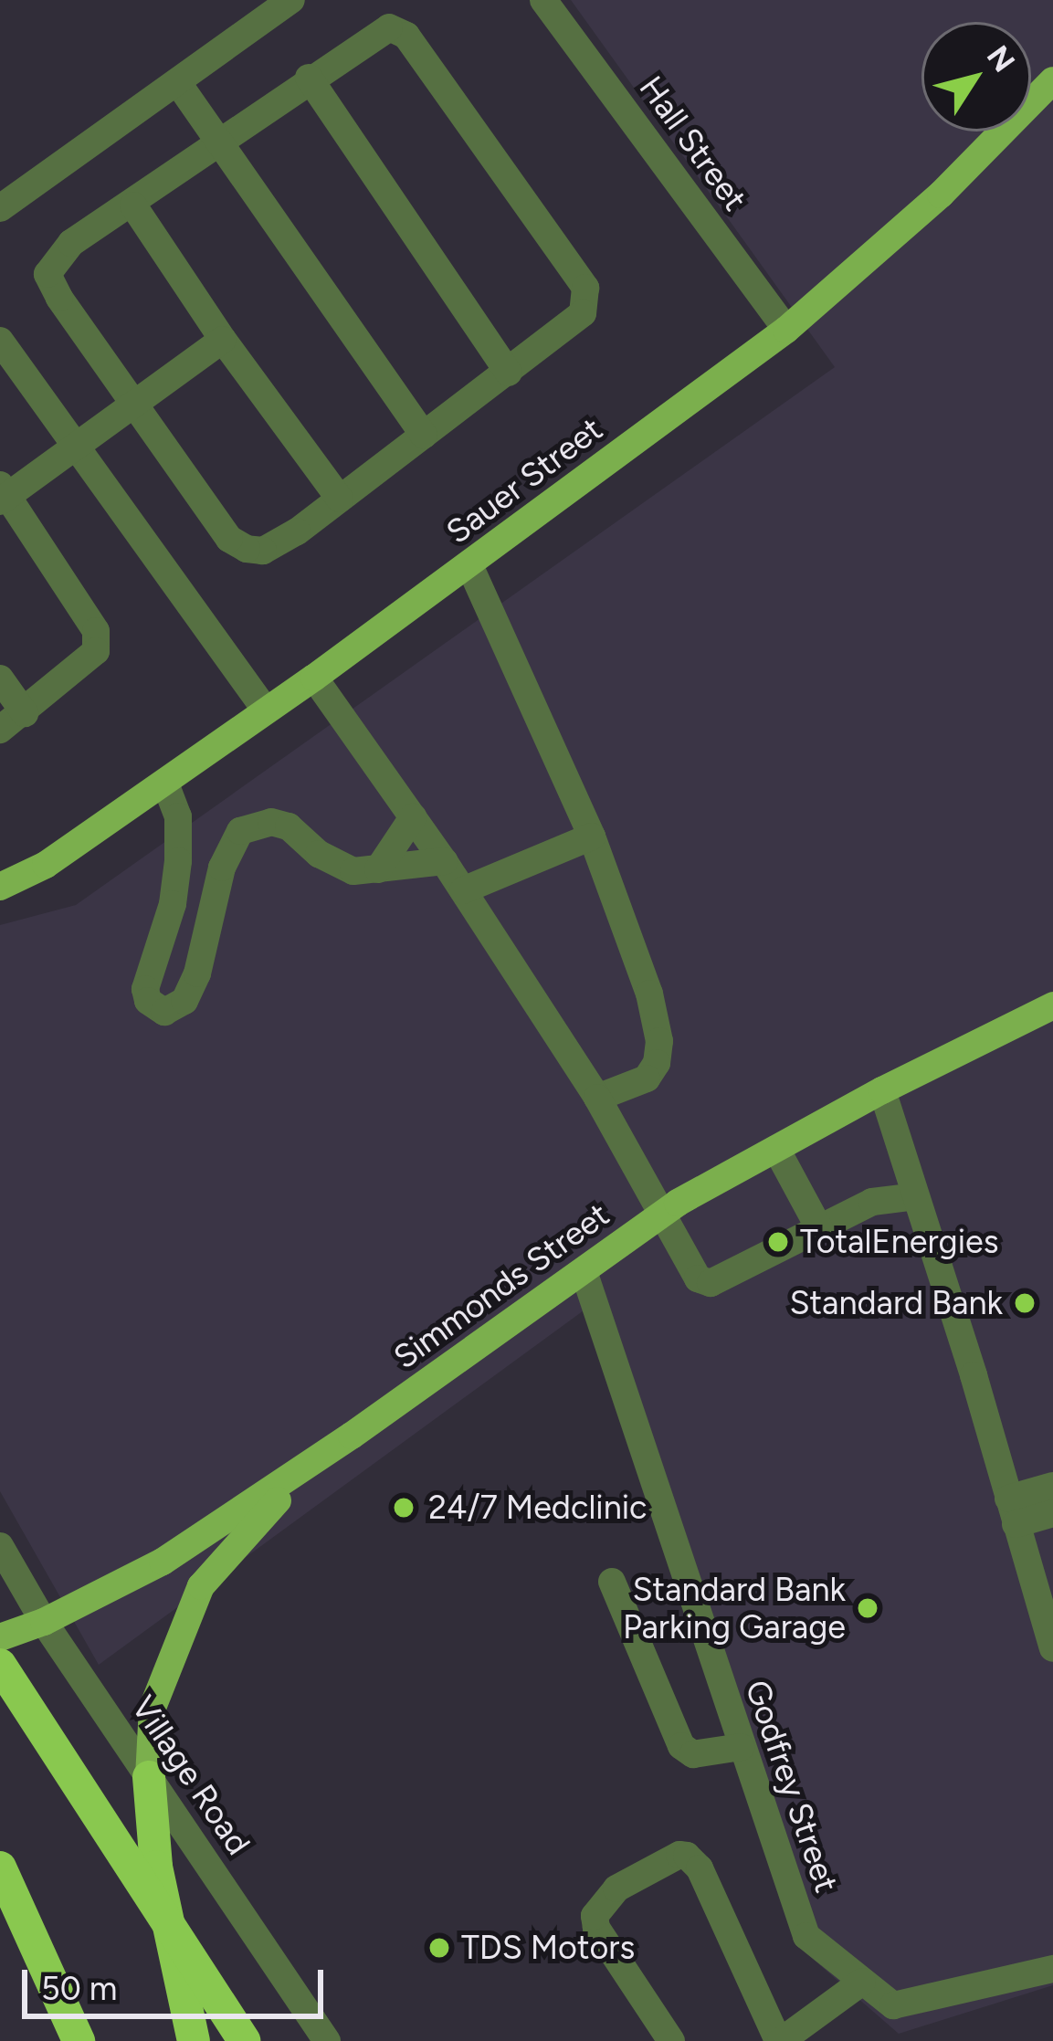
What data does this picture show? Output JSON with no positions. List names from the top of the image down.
{
  "streets": {
    "main road": ["Sauer Street", "Simmonds Street"],
    "street": ["Hall Street", "Village Road", "Godfrey Street"]
  },
  "crossings": [
    ["Hall Street", "Sauer Street"],
    ["Simmonds Street", "Village Road"],
    ["Simmonds Street", "Godfrey Street"]
  ],
  "places": [
    "TotalEnergies",
    "Standard Bank",
    "24/7 Medclinic",
    "Standard Bank Parking Garage",
    "TDS Motors"
  ],
  "scale_bar": "50 m",
  "north": "top right"
}
